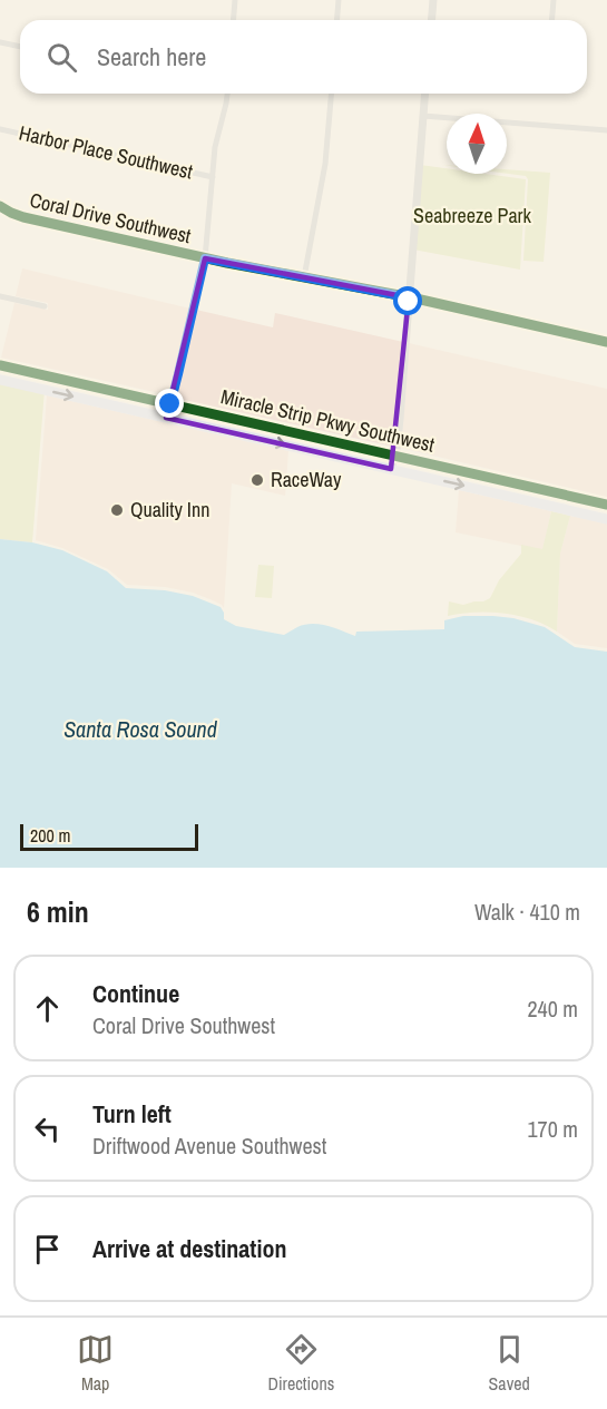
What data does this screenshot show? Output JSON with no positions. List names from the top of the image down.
{
  "streets": {
    "highway": ["Miracle Strip Pkwy Southwest"],
    "street": ["Harbor Place Southwest", "Coral Drive Southwest"]
  },
  "water": ["Santa Rosa Sound"],
  "parks": ["Seabreeze Park"],
  "places": ["RaceWay", "Quality Inn"],
  "scale_bar": "200 m",
  "north": "top",
  "page": {
    "search": "Search here",
    "scale": "200 m",
    "heading": ["6 min", "Walk · 410 m"],
    "list": [
      ["Continue", "Coral Drive Southwest", "240 m"],
      ["Turn left", "Driftwood Avenue Southwest", "170 m"],
      "Arrive at destination"
    ],
    "nav": ["Map", "Directions", "Saved"]
  }
}
